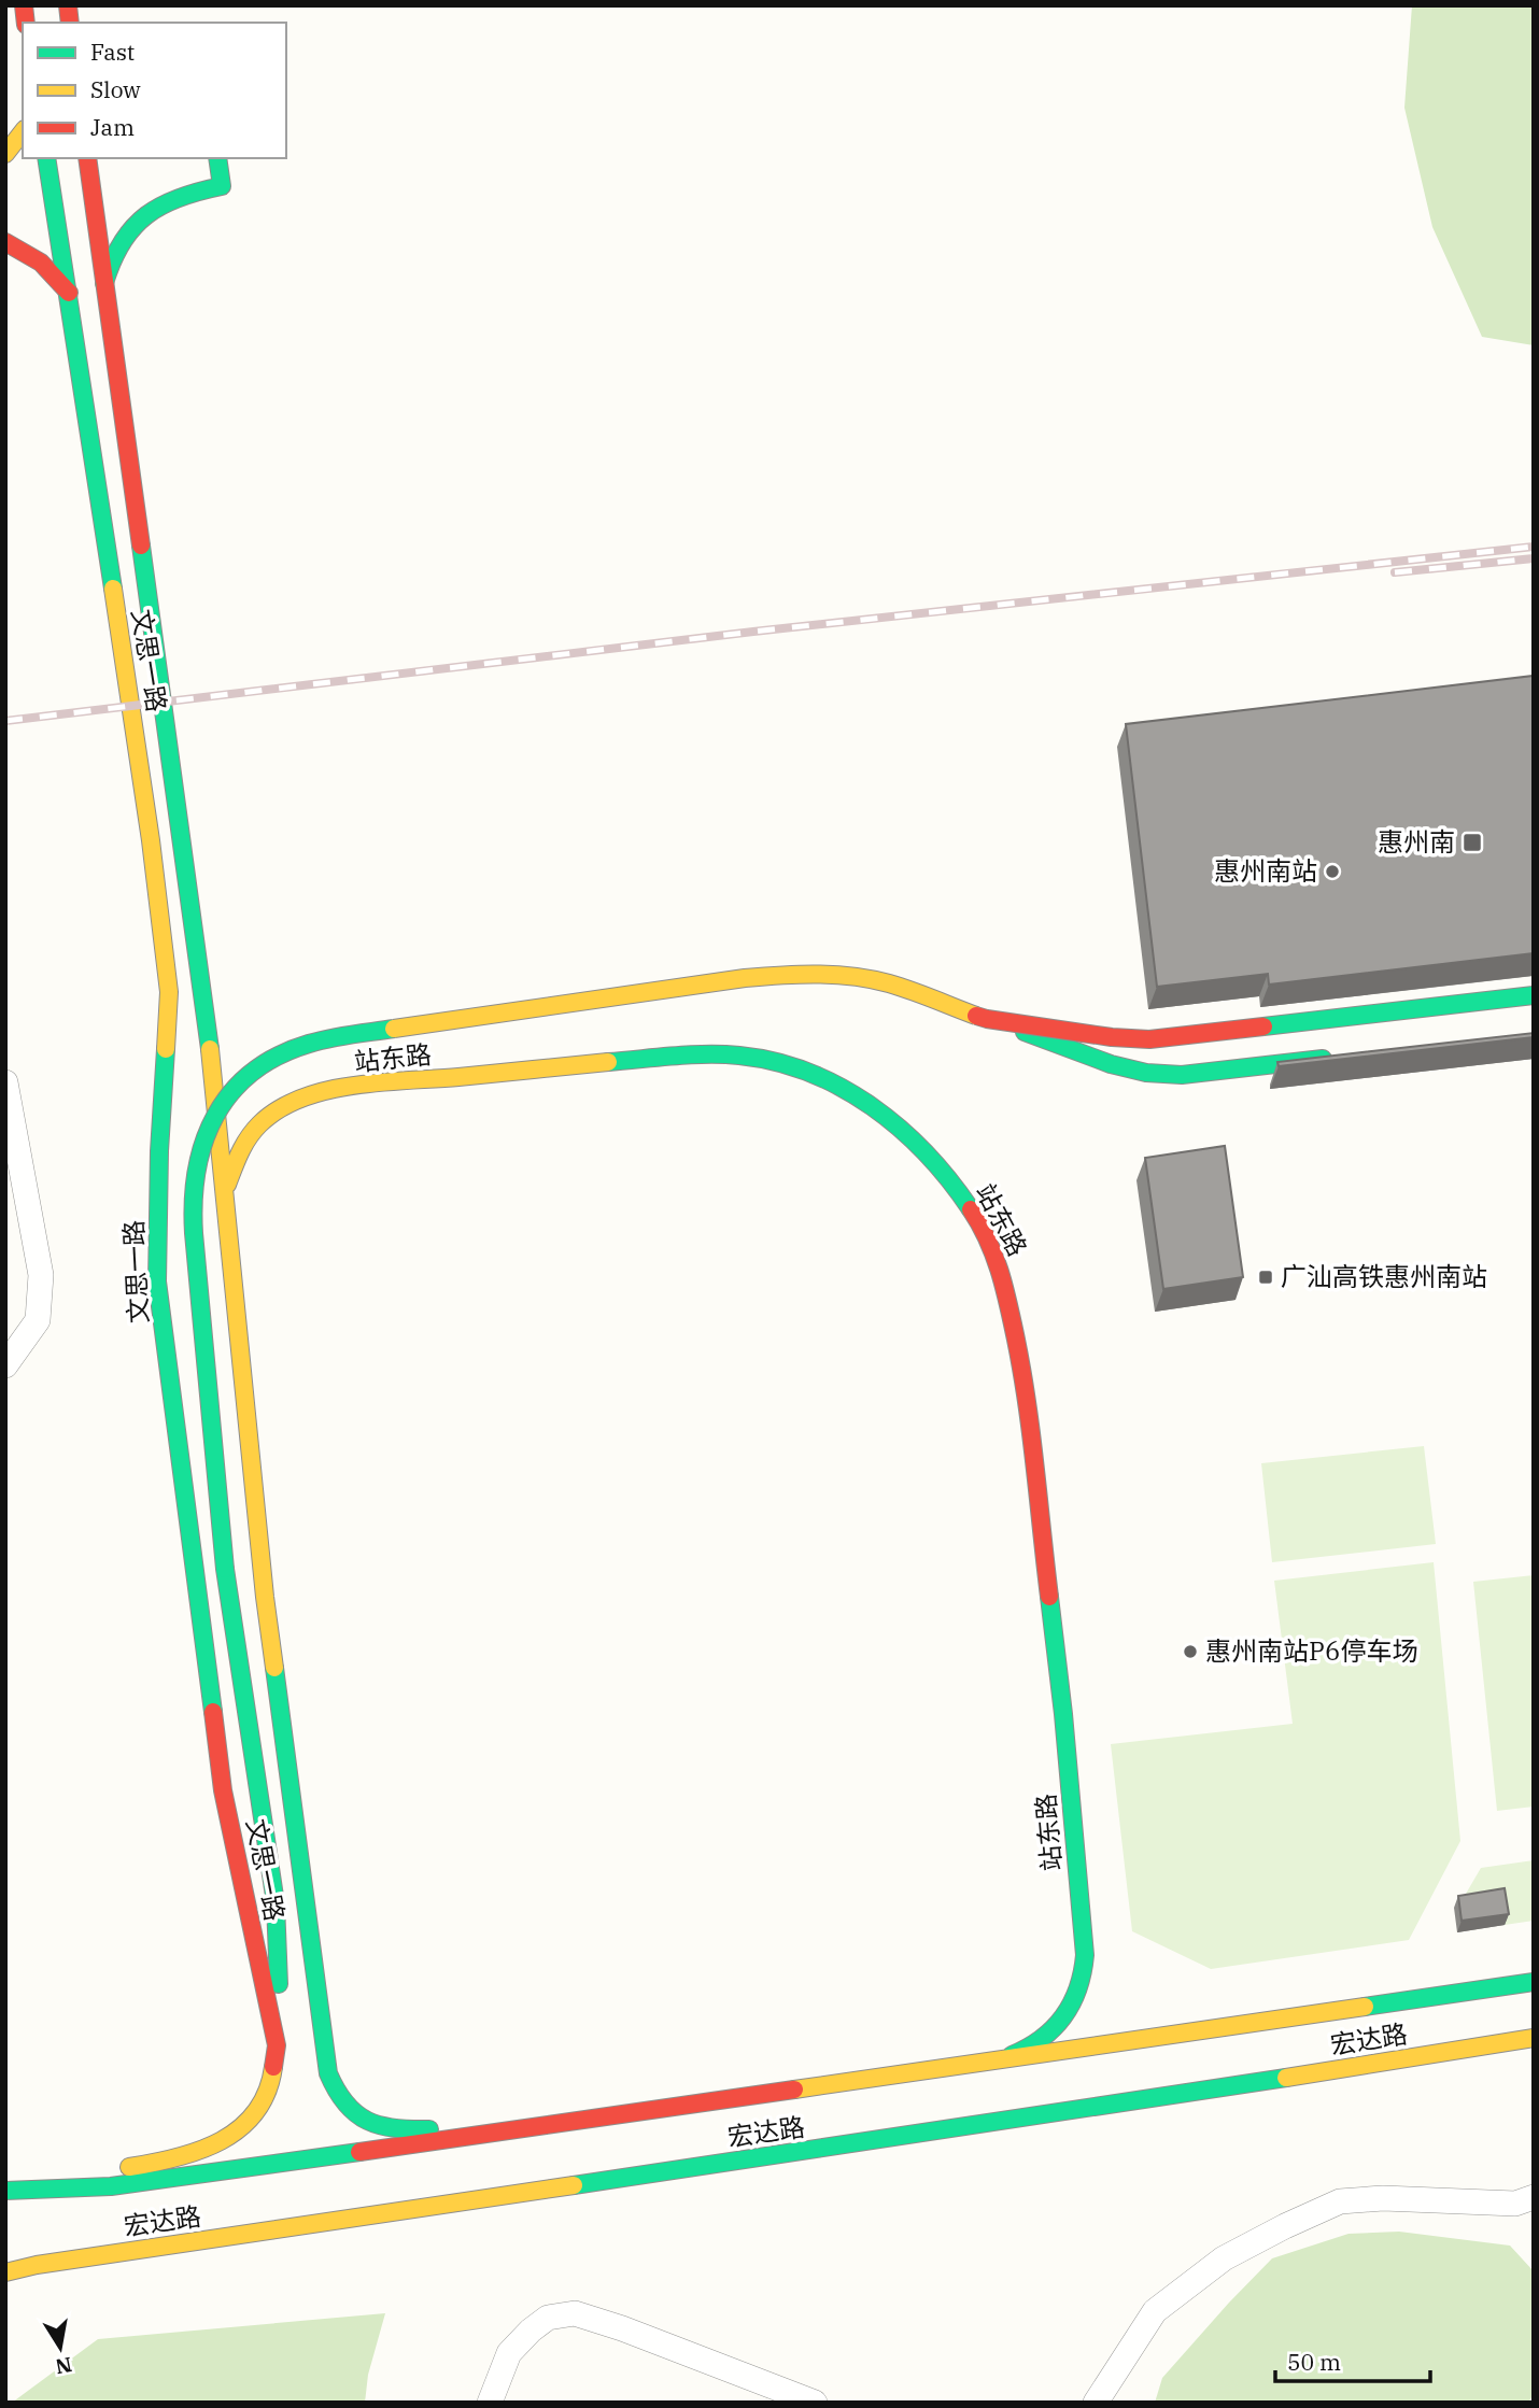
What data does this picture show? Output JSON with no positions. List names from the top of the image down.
{
  "streets": {
    "street": ["文思一路", "站东路", "宏达路"]
  },
  "crossings": [
    ["文思一路", "站东路"],
    ["文思一路", "宏达路"],
    ["站东路", "宏达路"]
  ],
  "places": {
    "transit": ["惠州南", "广汕高铁惠州南站"],
    "other": ["惠州南站", "惠州南站P6停车场"]
  },
  "legend": ["Fast", "Slow", "Jam"],
  "scale_bar": "50 m",
  "north": "bottom"
}
